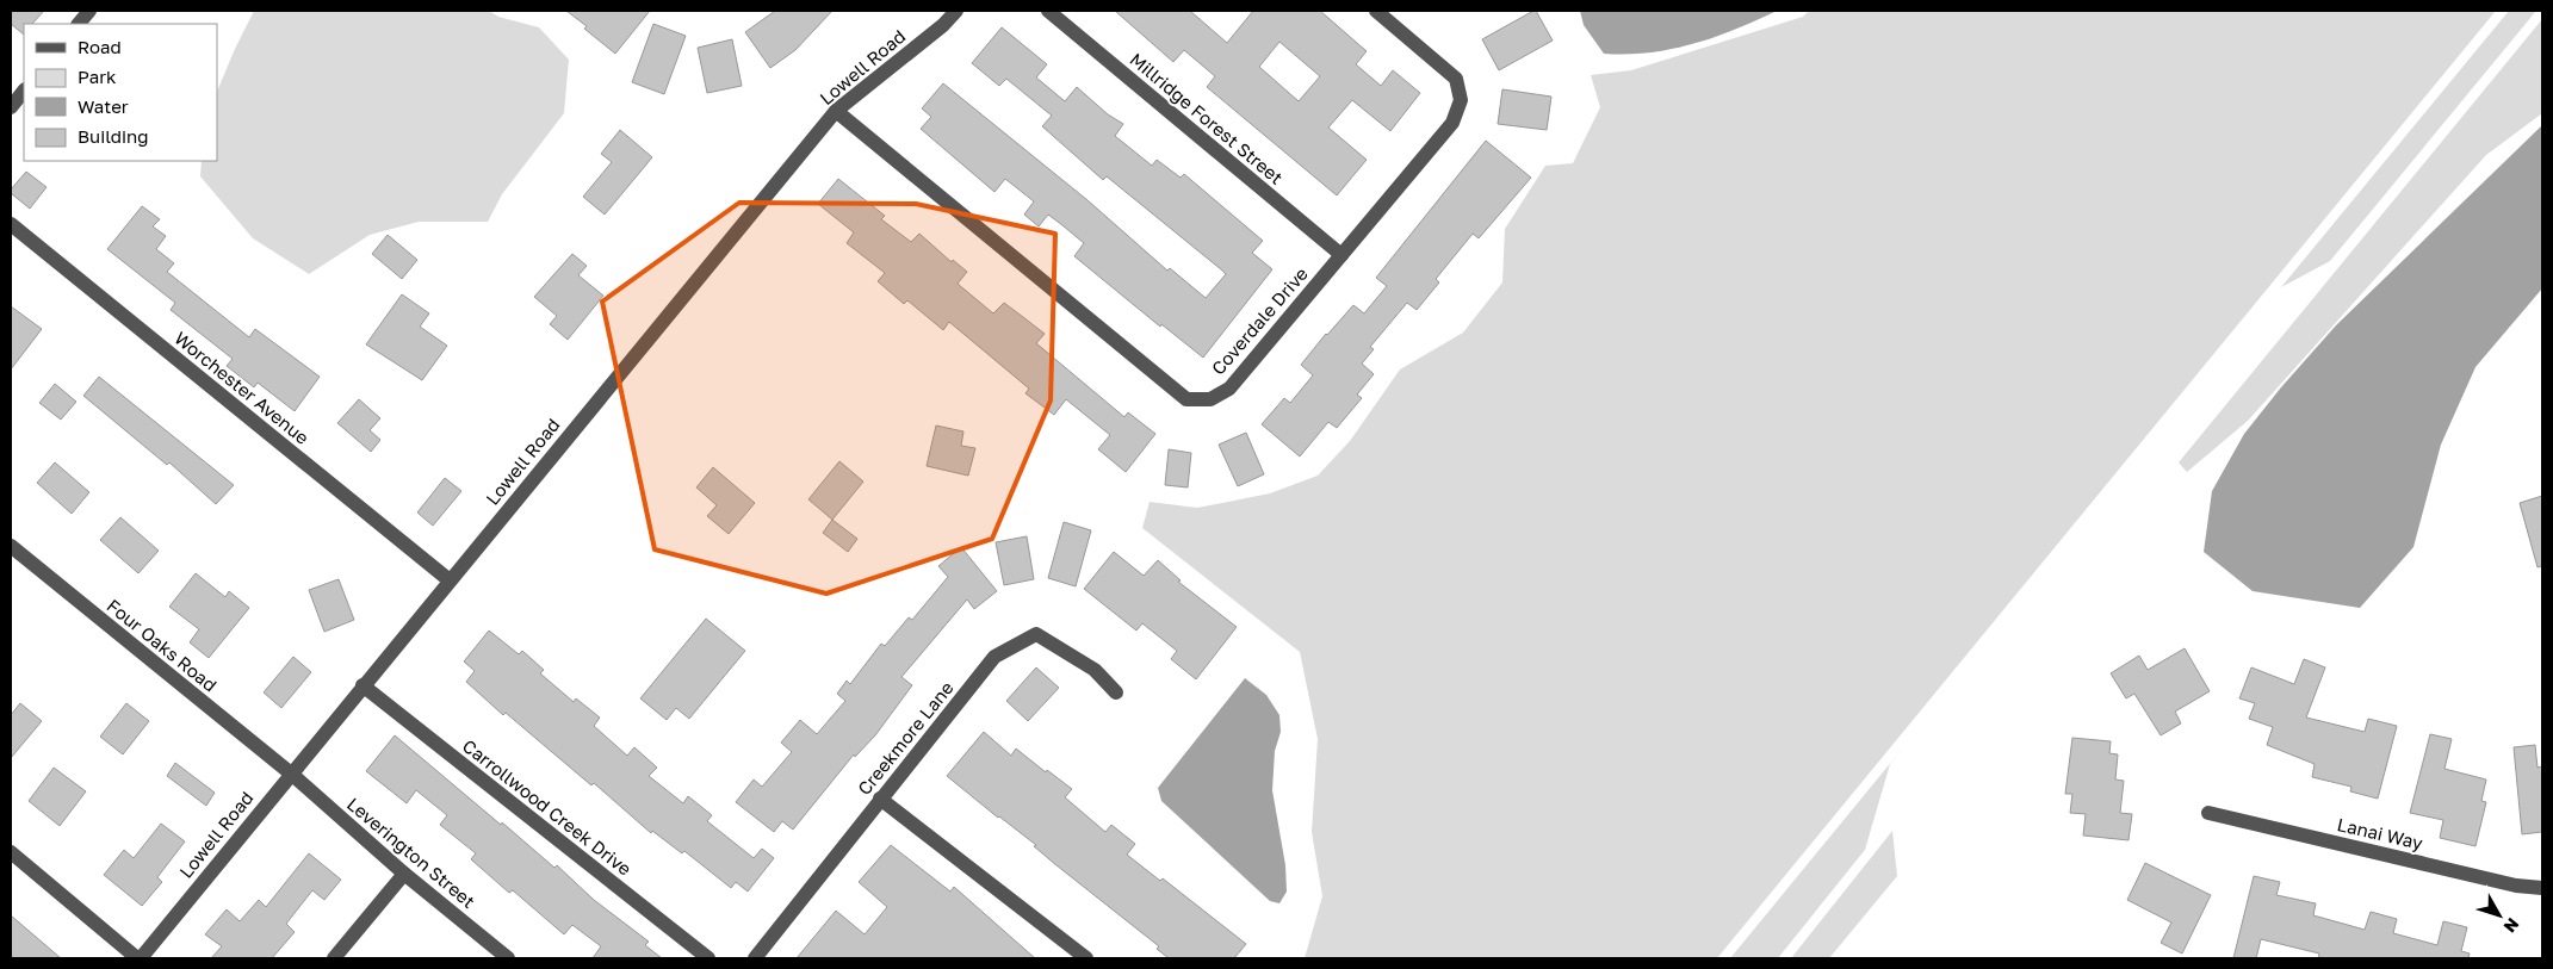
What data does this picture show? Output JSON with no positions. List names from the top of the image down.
{
  "streets": {
    "street": [
      "Lowell Road",
      "Millridge Forest Street",
      "Coverdale Drive",
      "Worchester Avenue",
      "Four Oaks Road",
      "Creekmore Lane",
      "Carrollwood Creek Drive",
      "Lanai Way",
      "Leverington Street"
    ]
  },
  "crossings": [
    ["Lowell Road", "Coverdale Drive"],
    ["Lowell Road", "Worchester Avenue"],
    ["Lowell Road", "Four Oaks Road"],
    ["Lowell Road", "Carrollwood Creek Drive"],
    ["Lowell Road", "Leverington Street"],
    ["Millridge Forest Street", "Coverdale Drive"],
    ["Four Oaks Road", "Leverington Street"]
  ],
  "legend": [
    "Road",
    "Park",
    "Water",
    "Building"
  ],
  "north": "bottom right"
}
